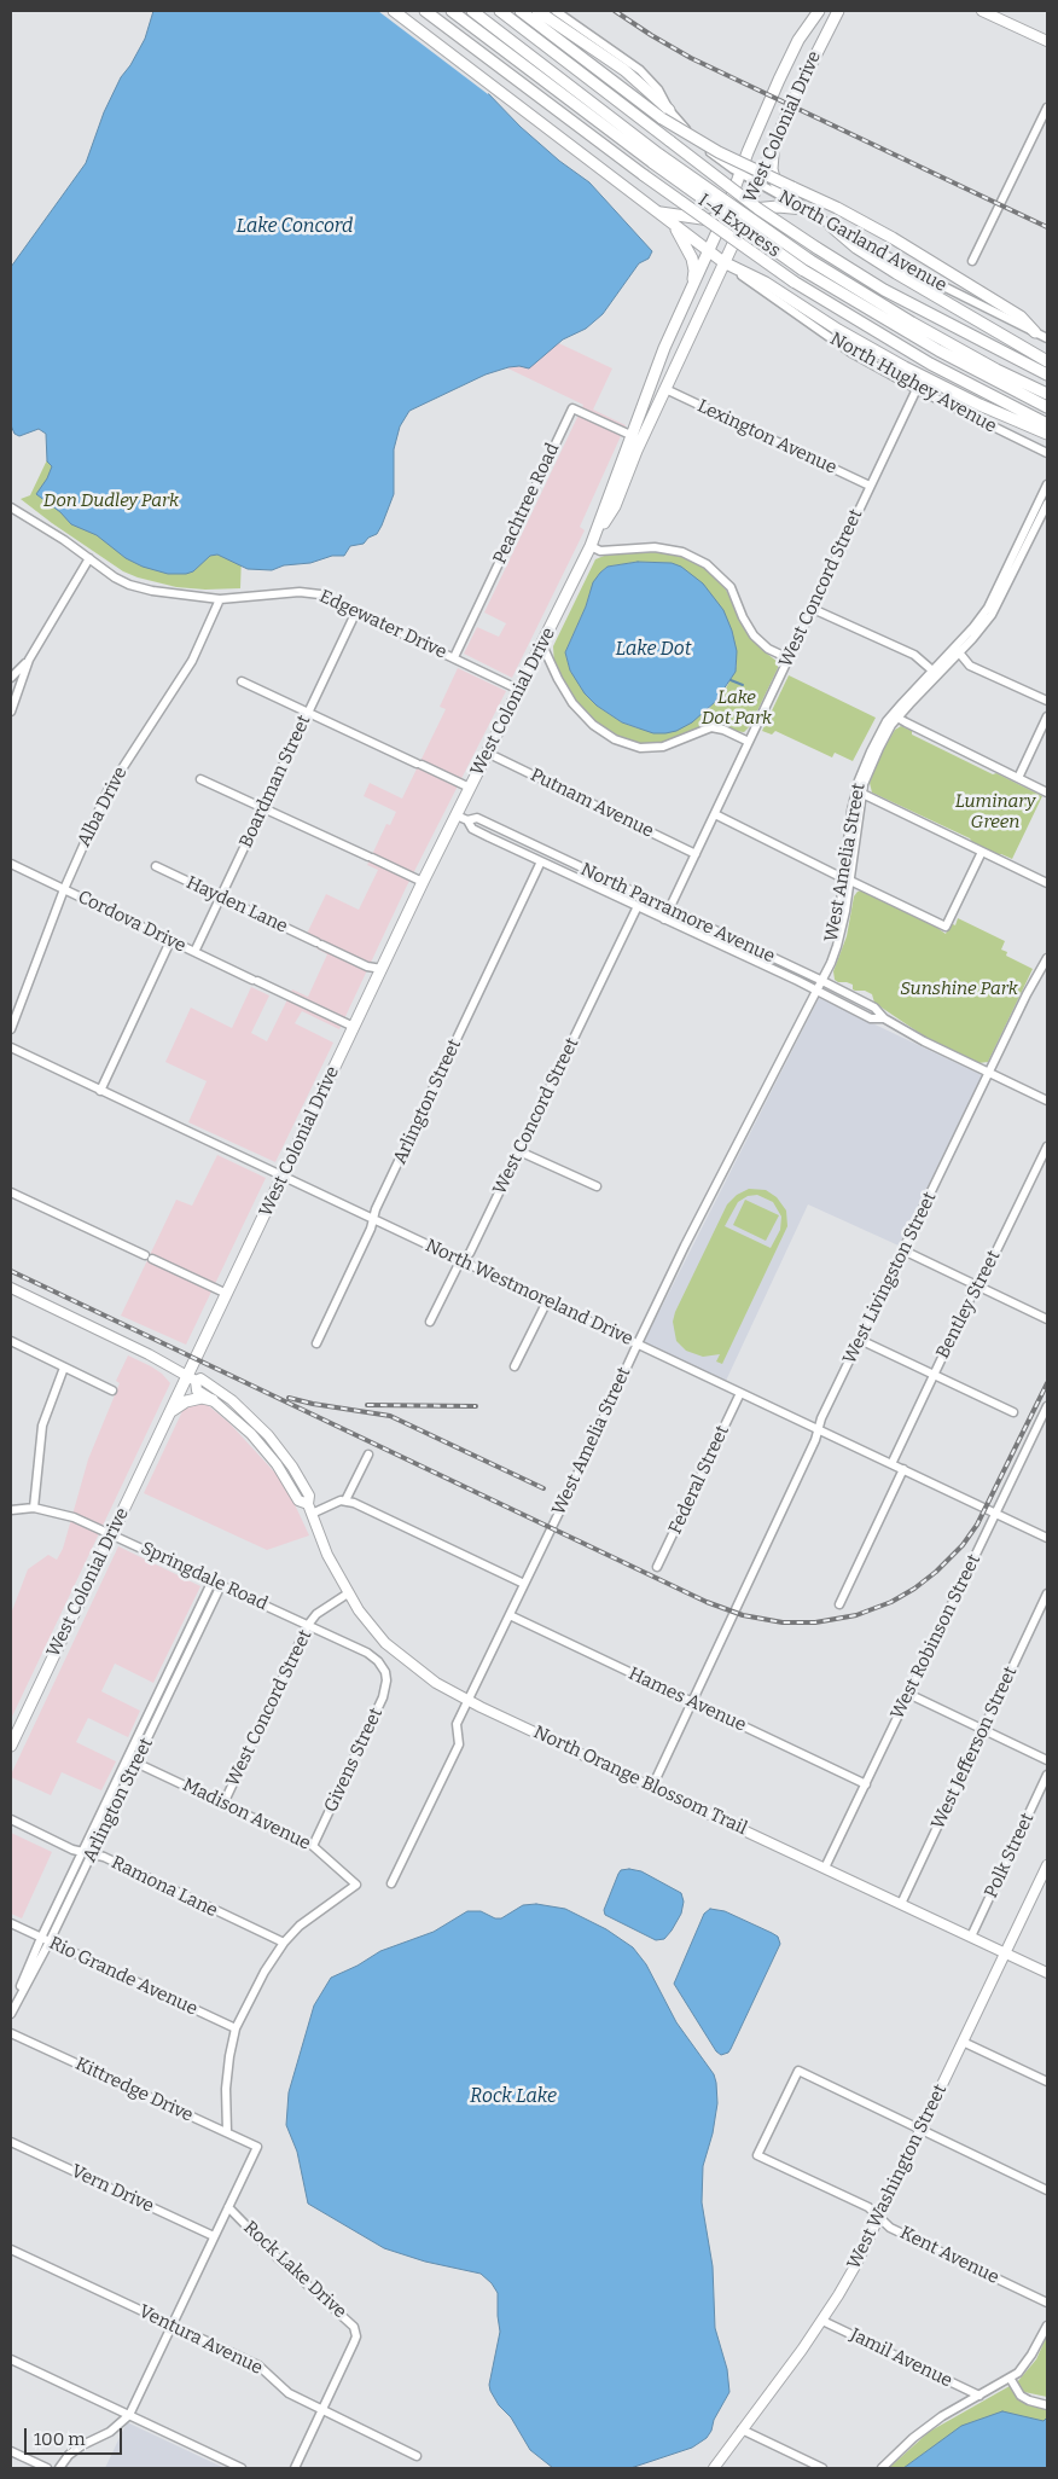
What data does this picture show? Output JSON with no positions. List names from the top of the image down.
{
  "streets": {
    "highway": ["West Colonial Drive", "I-4 Express"],
    "main road": ["North Orange Blossom Trail", "West Washington Street"],
    "street": [
      "North Garland Avenue",
      "North Hughey Avenue",
      "Lexington Avenue",
      "Peachtree Road",
      "West Concord Street",
      "Edgewater Drive",
      "Boardman Street",
      "Putnam Avenue",
      "Alba Drive",
      "West Amelia Street",
      "Hayden Lane",
      "North Parramore Avenue",
      "Cordova Drive",
      "Arlington Street",
      "West Livingston Street",
      "North Westmoreland Drive",
      "Bentley Street",
      "Federal Street",
      "Springdale Road",
      "West Robinson Street",
      "Hames Avenue",
      "West Jefferson Street",
      "Givens Street",
      "Madison Avenue",
      "Polk Street",
      "Ramona Lane",
      "Rio Grande Avenue",
      "Kittredge Drive",
      "Vern Drive",
      "Kent Avenue",
      "Rock Lake Drive",
      "Ventura Avenue",
      "Jamil Avenue"
    ]
  },
  "crossings": [
    ["West Colonial Drive", "North Garland Avenue"],
    ["West Colonial Drive", "North Hughey Avenue"],
    ["West Colonial Drive", "Lexington Avenue"],
    ["West Colonial Drive", "Peachtree Road"],
    ["West Colonial Drive", "Edgewater Drive"],
    ["West Colonial Drive", "Putnam Avenue"],
    ["West Colonial Drive", "Hayden Lane"],
    ["West Colonial Drive", "North Parramore Avenue"],
    ["West Colonial Drive", "Cordova Drive"],
    ["West Colonial Drive", "North Westmoreland Drive"],
    ["West Colonial Drive", "Springdale Road"],
    ["West Colonial Drive", "North Orange Blossom Trail"],
    ["North Hughey Avenue", "West Concord Street"],
    ["Lexington Avenue", "West Concord Street"],
    ["Peachtree Road", "Edgewater Drive"],
    ["West Concord Street", "Putnam Avenue"],
    ["West Concord Street", "North Parramore Avenue"],
    ["West Concord Street", "North Westmoreland Drive"],
    ["West Concord Street", "Springdale Road"],
    ["West Concord Street", "North Orange Blossom Trail"],
    ["West Concord Street", "Madison Avenue"],
    ["Edgewater Drive", "Boardman Street"],
    ["Edgewater Drive", "Alba Drive"],
    ["Boardman Street", "Hayden Lane"],
    ["Boardman Street", "Cordova Drive"],
    ["Alba Drive", "Cordova Drive"],
    ["West Amelia Street", "North Parramore Avenue"],
    ["West Amelia Street", "North Westmoreland Drive"],
    ["West Amelia Street", "Hames Avenue"],
    ["West Amelia Street", "North Orange Blossom Trail"],
    ["North Parramore Avenue", "Arlington Street"],
    ["North Parramore Avenue", "West Livingston Street"],
    ["Arlington Street", "North Westmoreland Drive"],
    ["Arlington Street", "Springdale Road"],
    ["Arlington Street", "Madison Avenue"],
    ["Arlington Street", "Ramona Lane"],
    ["Arlington Street", "Rio Grande Avenue"],
    ["West Livingston Street", "North Westmoreland Drive"],
    ["West Livingston Street", "Hames Avenue"],
    ["North Westmoreland Drive", "Bentley Street"],
    ["North Westmoreland Drive", "Federal Street"],
    ["North Westmoreland Drive", "West Robinson Street"],
    ["Springdale Road", "Givens Street"],
    ["West Robinson Street", "Hames Avenue"],
    ["West Robinson Street", "North Orange Blossom Trail"],
    ["West Jefferson Street", "North Orange Blossom Trail"],
    ["Givens Street", "Madison Avenue"],
    ["North Orange Blossom Trail", "Polk Street"],
    ["North Orange Blossom Trail", "West Washington Street"],
    ["Madison Avenue", "Ramona Lane"],
    ["Kittredge Drive", "Rock Lake Drive"],
    ["West Washington Street", "Kent Avenue"],
    ["West Washington Street", "Jamil Avenue"],
    ["Rock Lake Drive", "Ventura Avenue"]
  ],
  "water": ["Lake Concord", "Lake Dot", "Rock Lake"],
  "parks": [
    "Don Dudley Park",
    "Lake Dot Park",
    "Luminary Green",
    "Sunshine Park"
  ],
  "scale_bar": "100 m"
}
